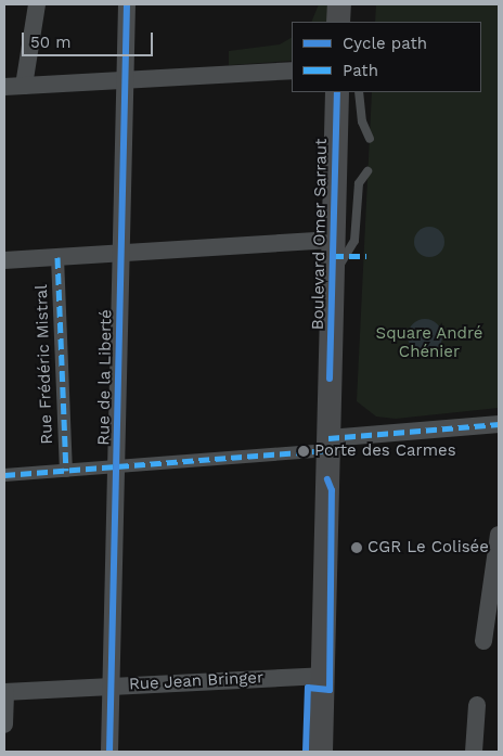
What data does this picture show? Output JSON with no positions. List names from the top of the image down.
{
  "streets": {
    "main road": ["Boulevard Omer Sarraut"],
    "street": ["Rue Frédéric Mistral", "Rue de la Liberté", "Rue Jean Bringer"]
  },
  "crossings": [
    ["Boulevard Omer Sarraut", "Rue Jean Bringer"],
    ["Rue de la Liberté", "Rue Jean Bringer"]
  ],
  "parks": ["Square André Chénier"],
  "places": ["Porte des Carmes", "CGR Le Colisée"],
  "legend": ["Cycle path", "Path"],
  "scale_bar": "50 m"
}
